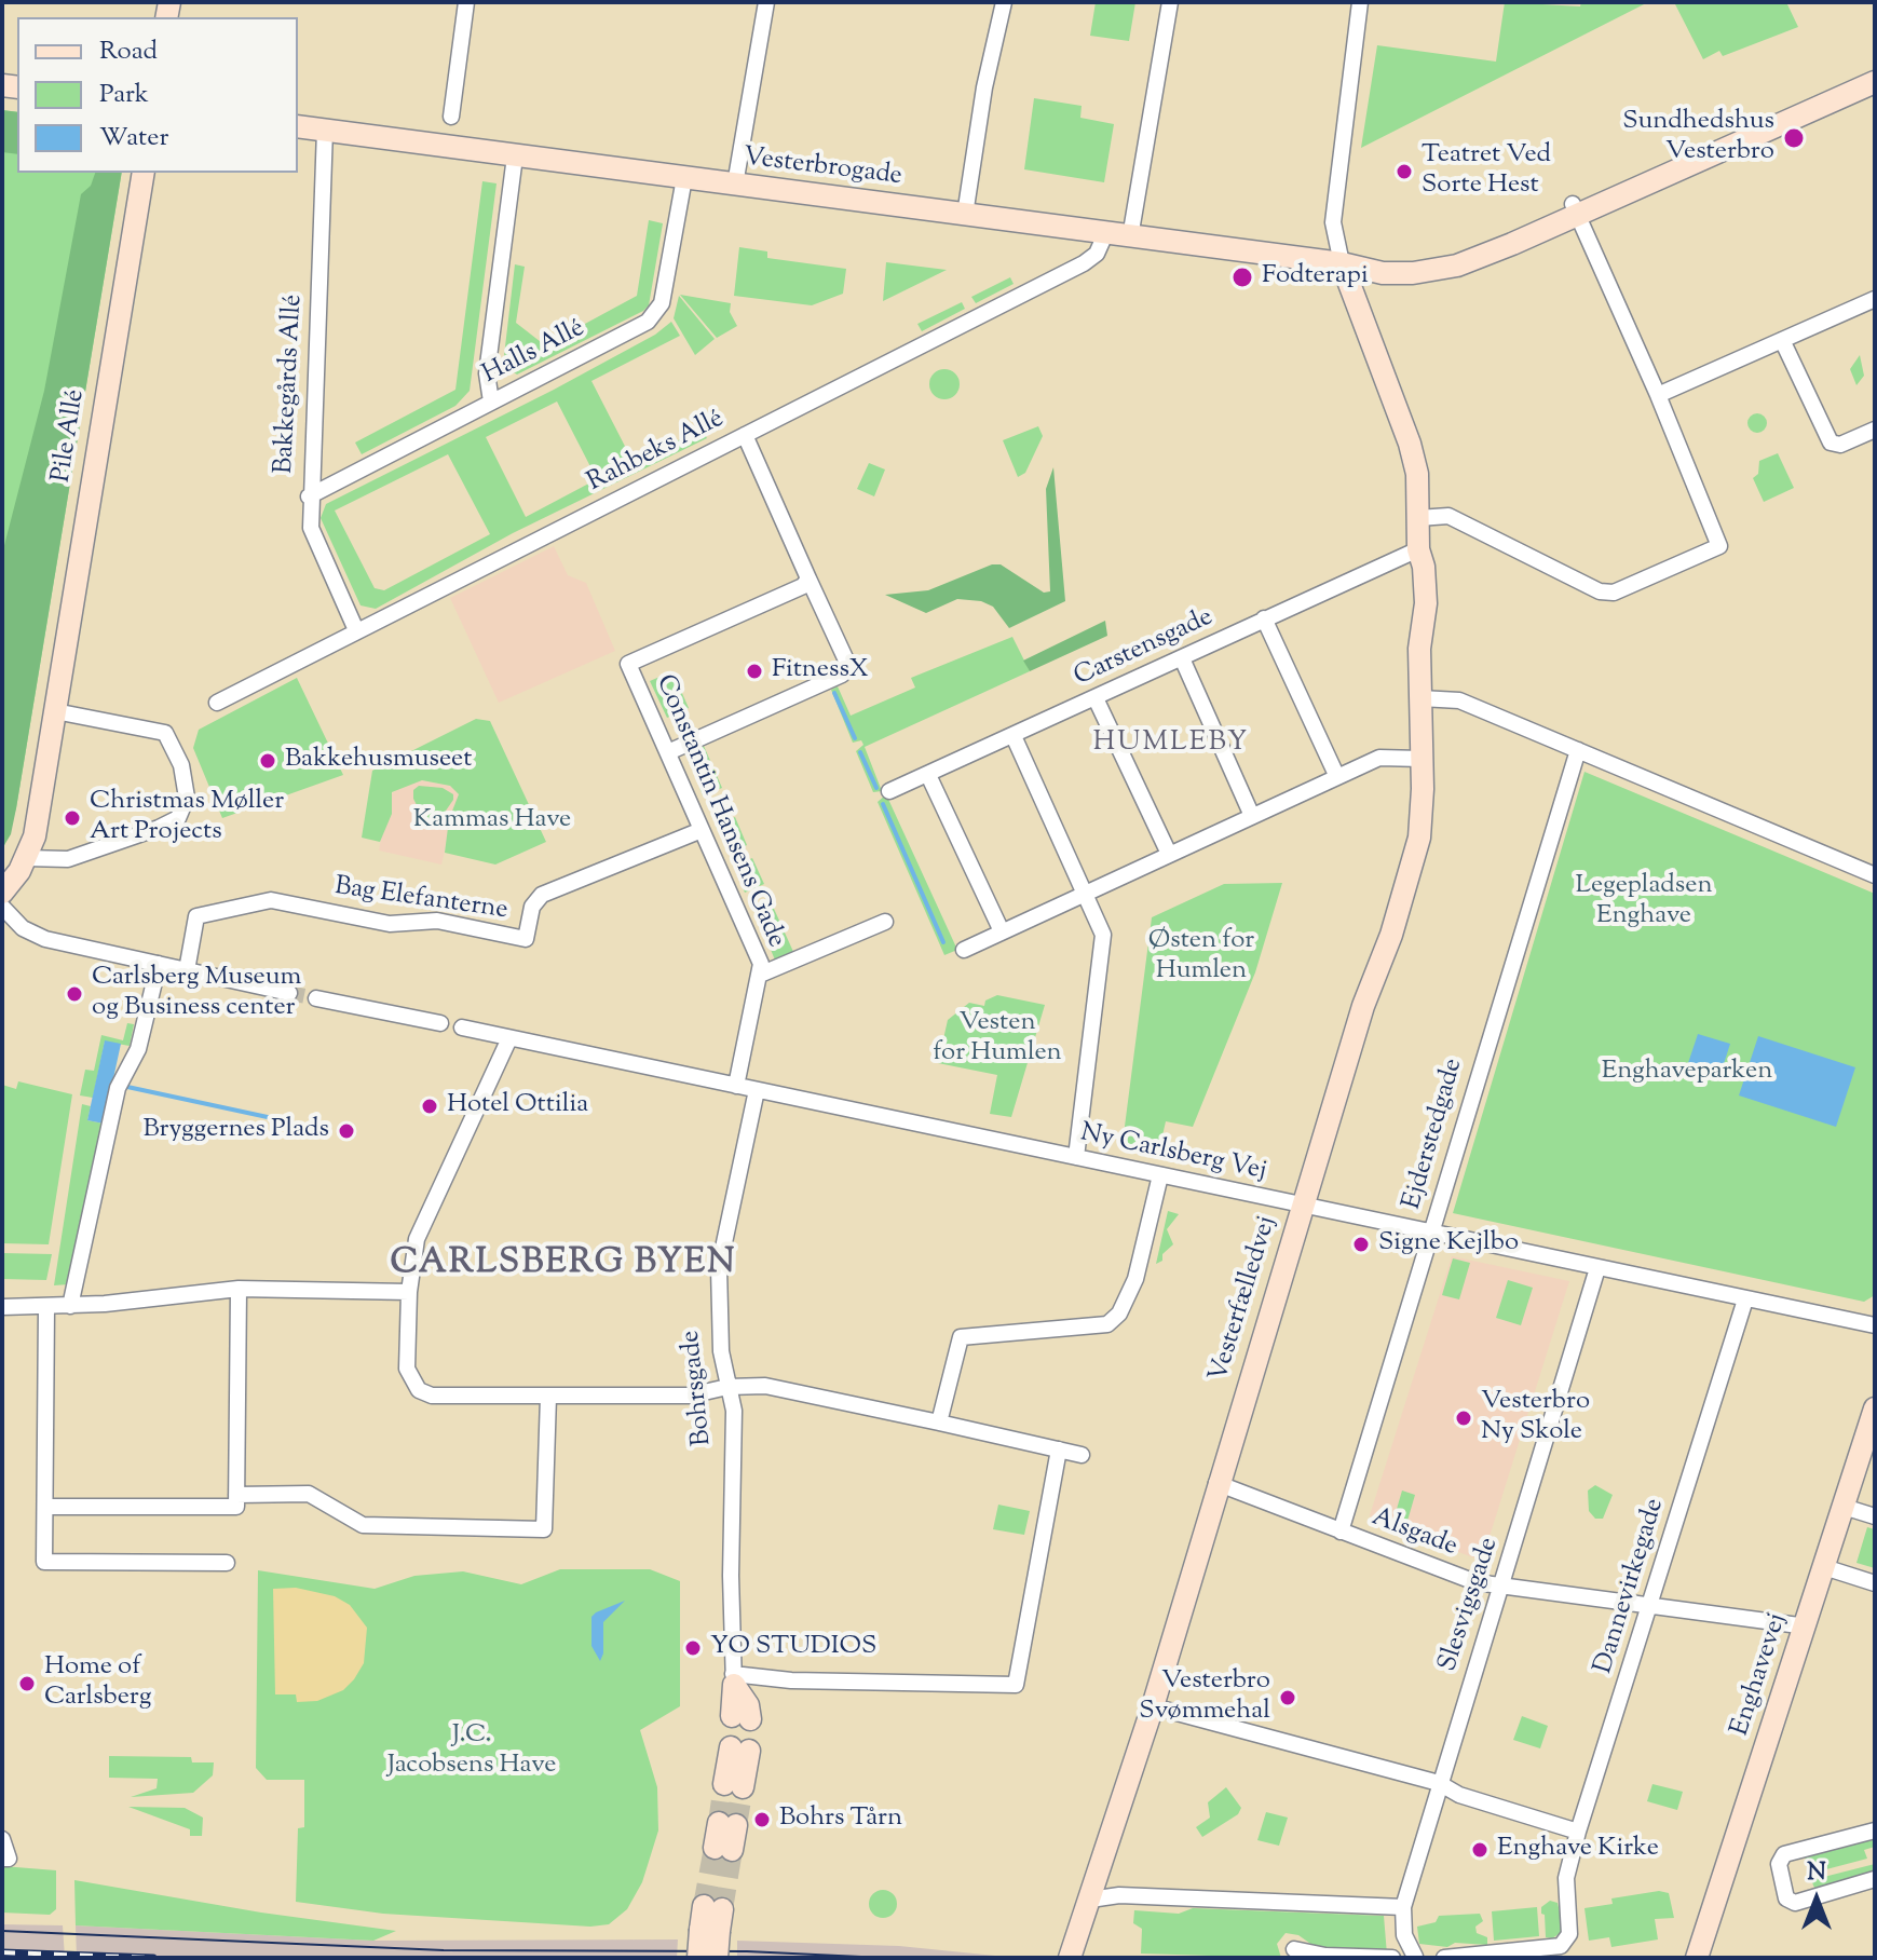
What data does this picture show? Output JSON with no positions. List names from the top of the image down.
{
  "streets": {
    "street": [
      "Vesterbrogade",
      "Halls Allé",
      "Bakkegårds Allé",
      "Pile Allé",
      "Rahbeks Allé",
      "Carstensgade",
      "Constantin Hansens Gade",
      "Bag Elefanterne",
      "Ejderstedgade",
      "Ny Carlsberg Vej",
      "Vesterfælledvej",
      "Bohrsgade",
      "Alsgade",
      "Dannevirkegade",
      "Slesvigsgade",
      "Enghavevej"
    ]
  },
  "crossings": [
    ["Vesterbrogade", "Halls Allé"],
    ["Vesterbrogade", "Bakkegårds Allé"],
    ["Vesterbrogade", "Rahbeks Allé"],
    ["Vesterbrogade", "Vesterfælledvej"],
    ["Halls Allé", "Bakkegårds Allé"],
    ["Bakkegårds Allé", "Rahbeks Allé"],
    ["Carstensgade", "Vesterfælledvej"],
    ["Constantin Hansens Gade", "Bag Elefanterne"],
    ["Constantin Hansens Gade", "Ny Carlsberg Vej"],
    ["Ejderstedgade", "Ny Carlsberg Vej"],
    ["Ejderstedgade", "Alsgade"],
    ["Ny Carlsberg Vej", "Vesterfælledvej"],
    ["Ny Carlsberg Vej", "Bohrsgade"],
    ["Ny Carlsberg Vej", "Dannevirkegade"],
    ["Ny Carlsberg Vej", "Slesvigsgade"],
    ["Vesterfælledvej", "Alsgade"],
    ["Alsgade", "Dannevirkegade"],
    ["Alsgade", "Slesvigsgade"],
    ["Alsgade", "Enghavevej"]
  ],
  "districts": ["HUMLEBY", "CARLSBERG BYEN"],
  "parks": [
    "Kammas Have",
    "Legepladsen Enghave",
    "Østen for Humlen",
    "Vesten for Humlen",
    "Enghaveparken",
    "J.C. Jacobsens Have"
  ],
  "places": [
    "Sundhedshus Vesterbro",
    "Teatret Ved Sorte Hest",
    "Fodterapi",
    "FitnessX",
    "Bakkehusmuseet",
    "Christmas Møller Art Projects",
    "Carlsberg Museum og Business center",
    "Hotel Ottilia",
    "Bryggernes Plads",
    "Signe Kejlbo",
    "Vesterbro Ny Skole",
    "YO STUDIOS",
    "Home of Carlsberg",
    "Vesterbro Svømmehal",
    "Bohrs Tårn",
    "Enghave Kirke"
  ],
  "legend": ["Road", "Park", "Water"],
  "north": "top"
}
